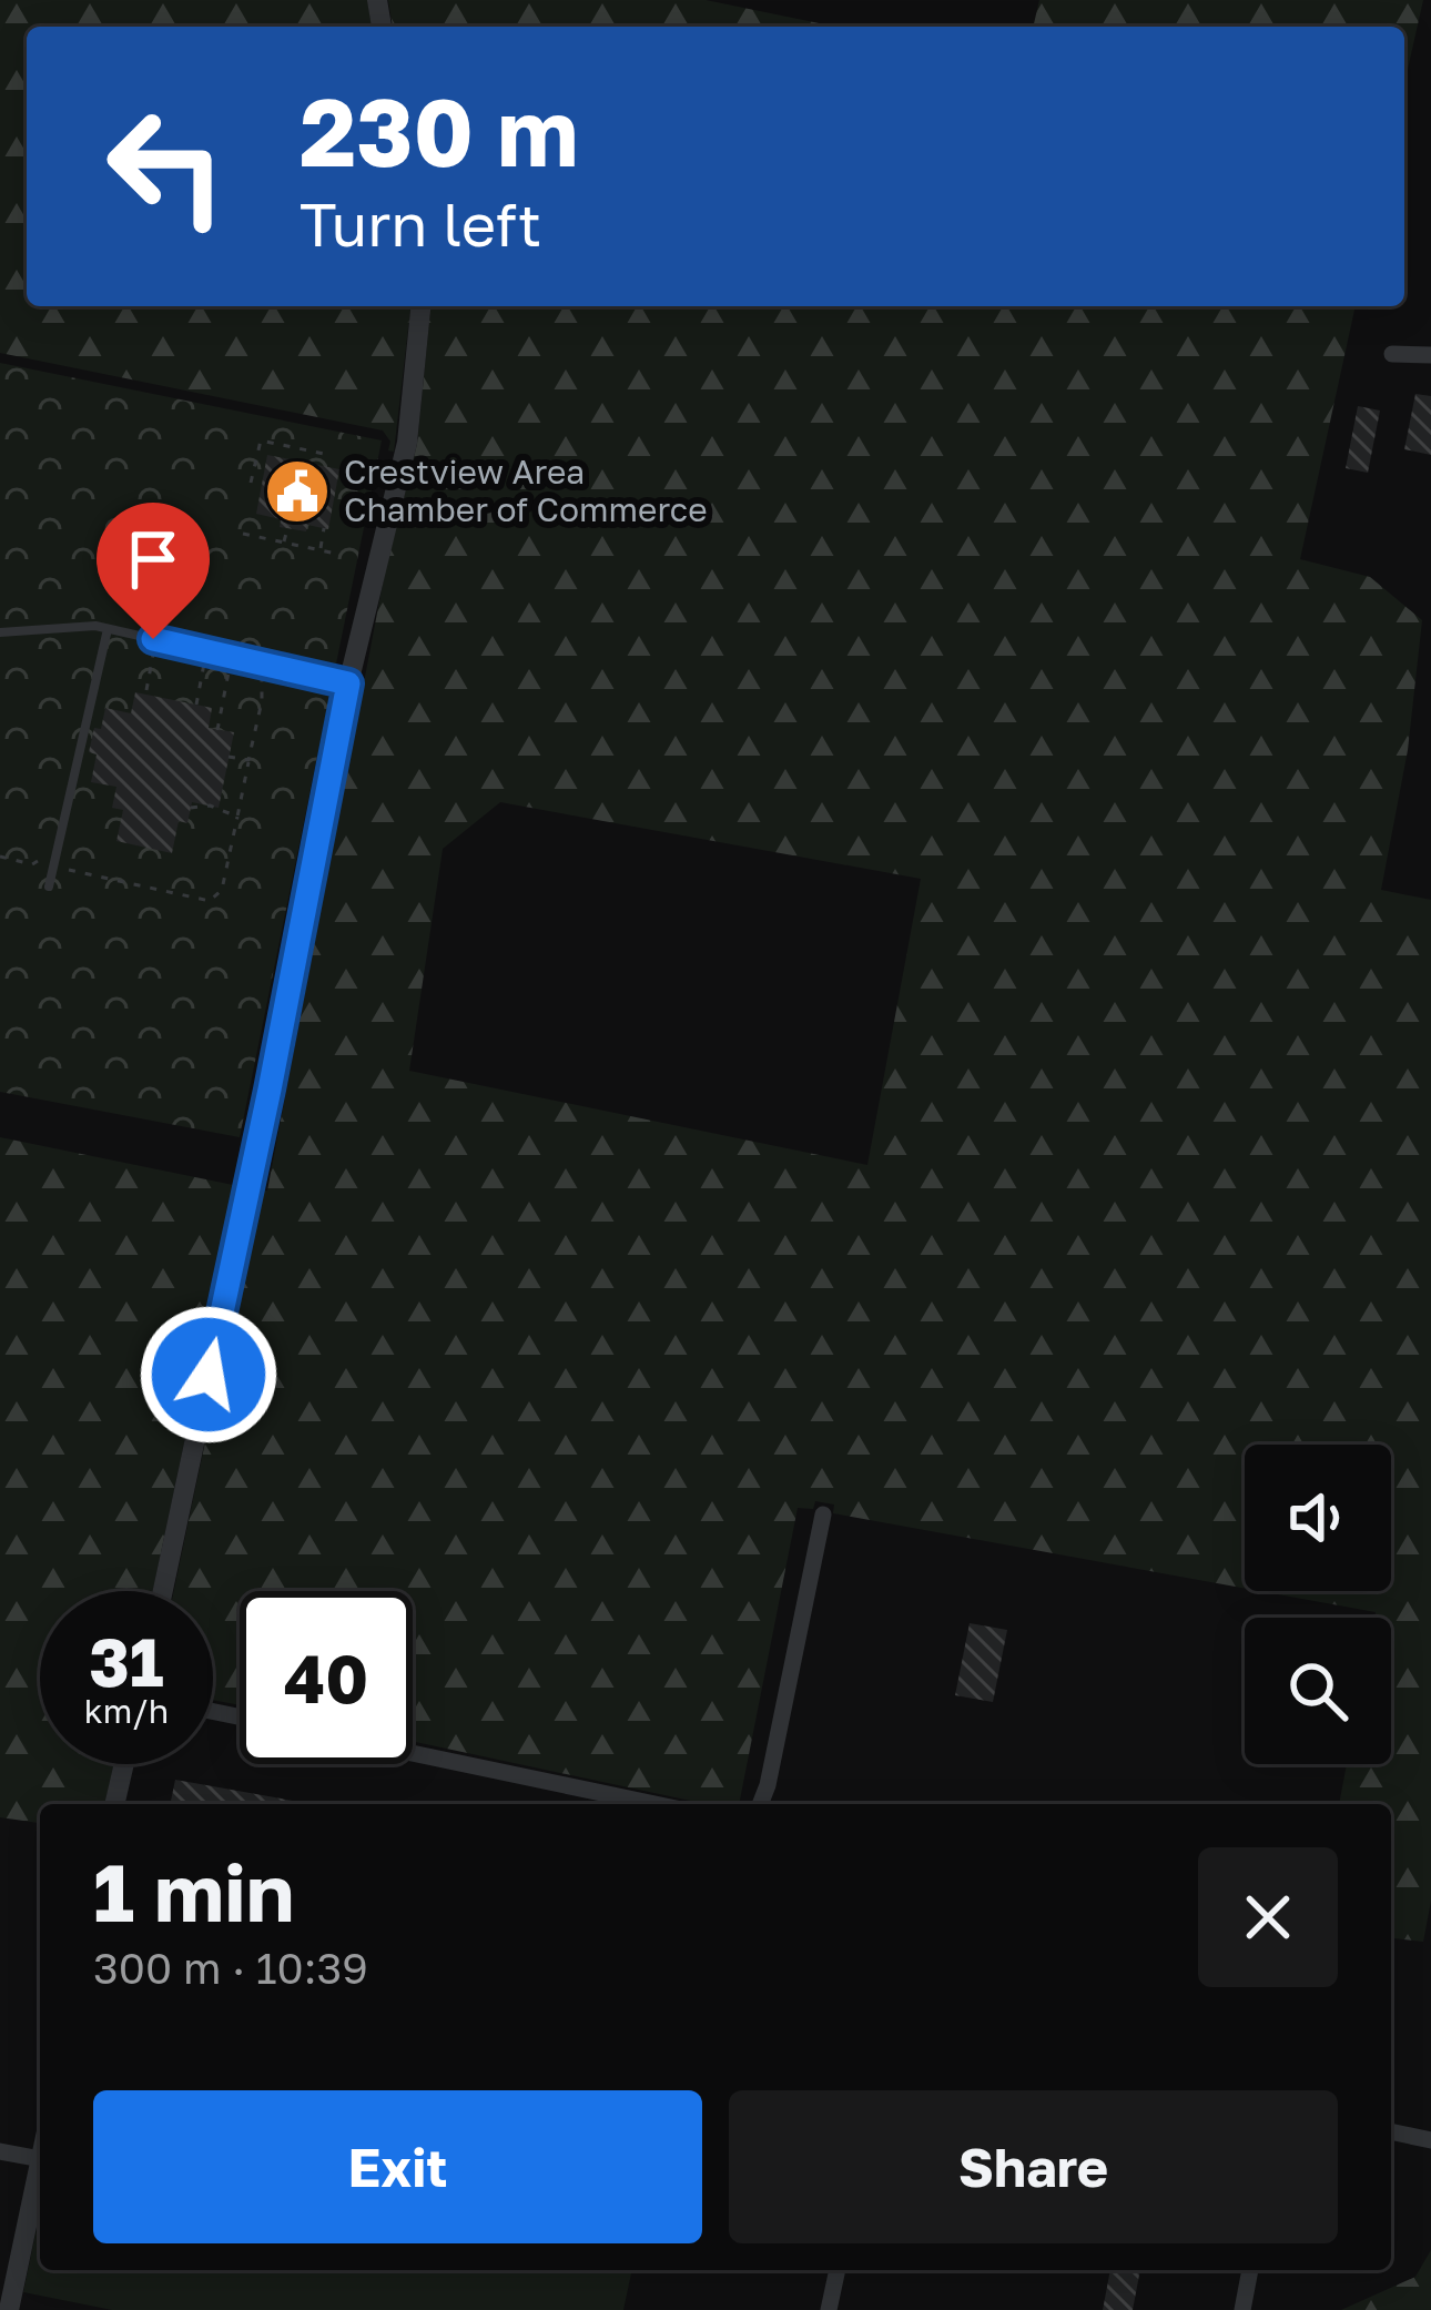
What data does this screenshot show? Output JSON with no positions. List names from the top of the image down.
{
  "places": {
    "public building": ["Crestview Area Chamber of Commerce"]
  },
  "page": {
    "turn": ["230 m", "Turn left"],
    "speed": "31 km/h",
    "limit": "40",
    "heading": ["1 min", "300 m · 10:39"],
    "buttons": ["Exit", "Share"]
  }
}
